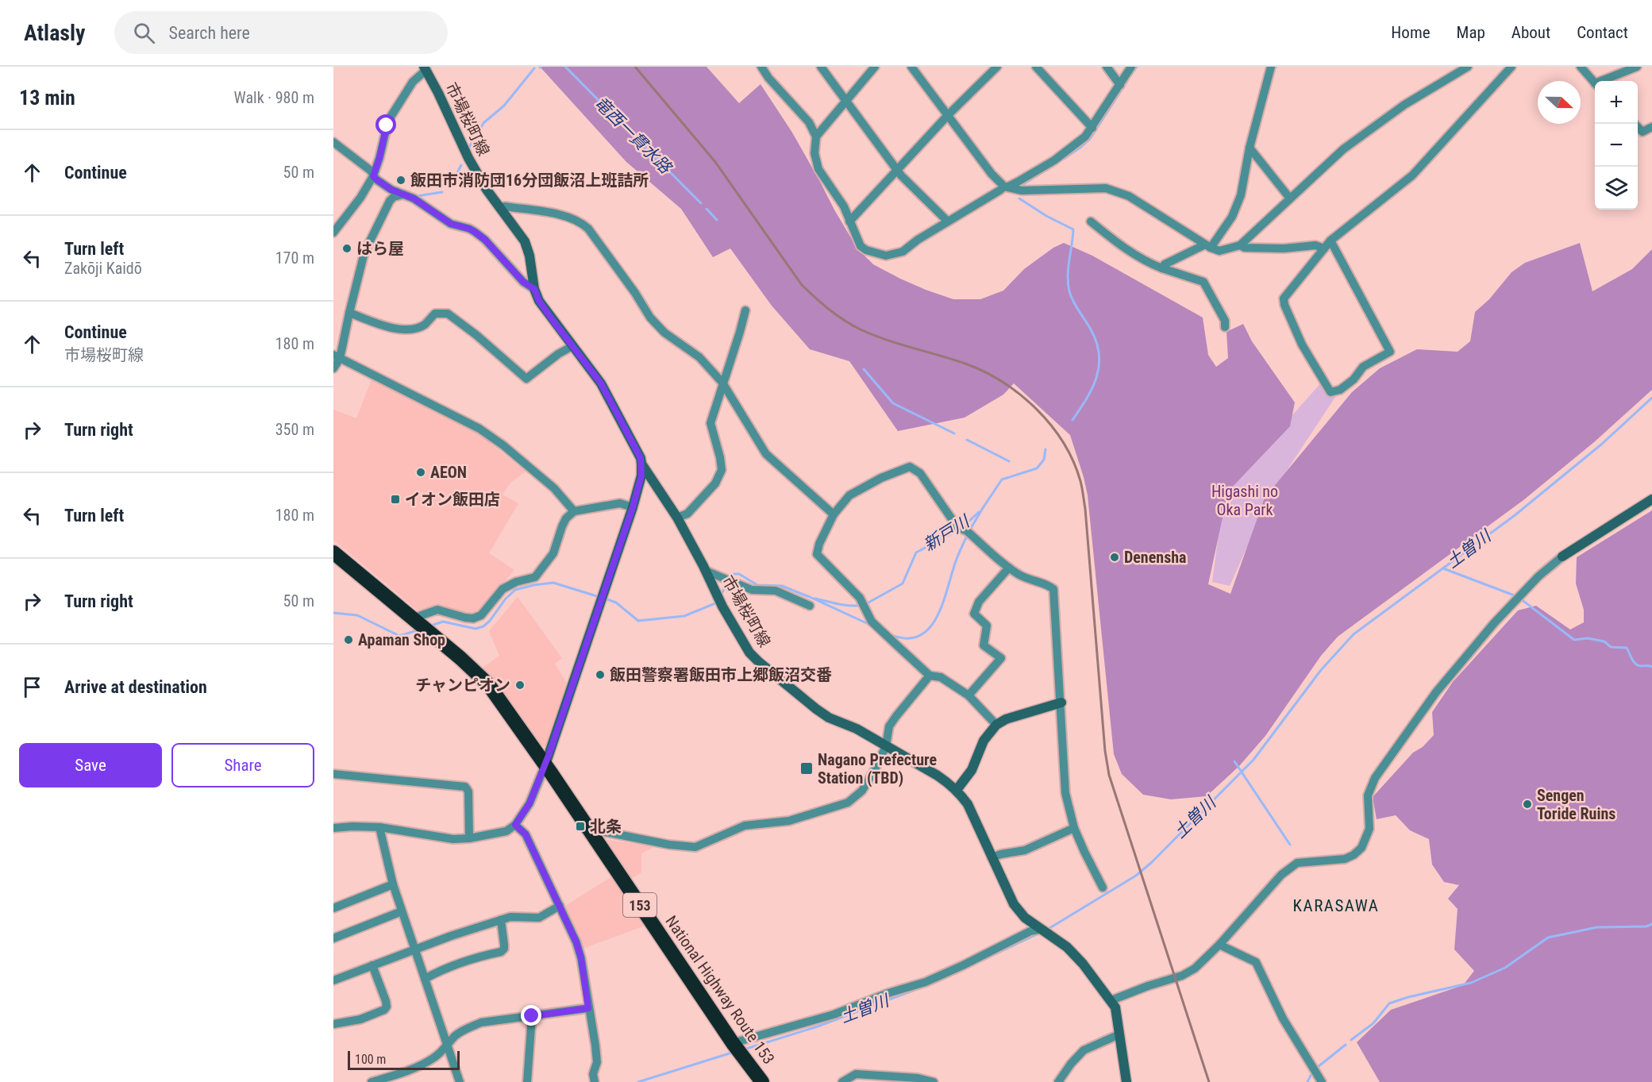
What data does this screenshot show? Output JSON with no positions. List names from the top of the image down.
{
  "streets": {
    "highway": ["153", "National Highway Route 153"],
    "main road": ["市場桜町線"]
  },
  "districts": ["KARASAWA"],
  "water": ["竜西一貫水路", "新戸川", "土曽川"],
  "parks": ["Higashi no Oka Park"],
  "places": {
    "other": [
      "飯田市消防団16分団飯沼上班詰所",
      "はら屋",
      "AEON",
      "Denensha",
      "Apaman Shop",
      "飯田警察署飯田市上郷飯沼交番",
      "チャンピオン",
      "Sengen Toride Ruins"
    ],
    "transit": ["イオン飯田店", "Nagano Prefecture Station (TBD)", "北条"]
  },
  "scale_bar": "100 m",
  "north": "right",
  "page": {
    "header": "Atlasly",
    "search": "Search here",
    "nav": [
      "Home",
      "Map",
      "About",
      "Contact"
    ],
    "heading": ["13 min", "Walk · 980 m"],
    "map_buttons": ["+", "−"],
    "list": [
      ["Continue", "50 m"],
      ["Turn left", "Zakōji Kaidō", "170 m"],
      ["Continue", "市場桜町線", "180 m"],
      ["Turn right", "350 m"],
      ["Turn left", "180 m"],
      ["Turn right", "50 m"],
      "Arrive at destination"
    ],
    "buttons": ["Save", "Share"],
    "scale": "100 m"
  }
}
